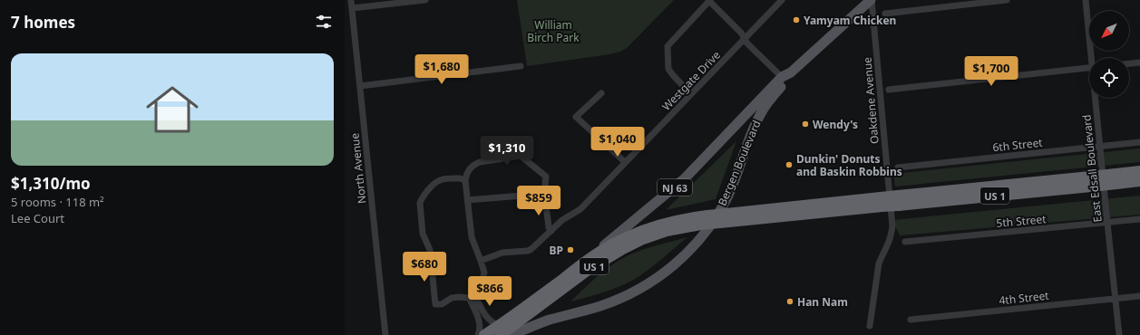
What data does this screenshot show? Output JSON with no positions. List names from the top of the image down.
{
  "streets": {
    "highway": ["Bergen Boulevard", "US 1"],
    "main road": ["NJ 63"],
    "street": [
      "Westgate Drive",
      "Oakdene Avenue",
      "6th Street",
      "North Avenue",
      "East Edsall Boulevard",
      "5th Street",
      "4th Street"
    ]
  },
  "crossings": [
    ["Oakdene Avenue", "Bergen Boulevard"],
    ["6th Street", "East Edsall Boulevard"],
    ["Bergen Boulevard", "US 1"],
    ["East Edsall Boulevard", "5th Street"],
    ["East Edsall Boulevard", "4th Street"]
  ],
  "parks": ["William Birch Park"],
  "places": [
    "Yamyam Chicken",
    "Wendy's",
    "Dunkin' Donuts and Baskin Robbins",
    "BP",
    "Han Nam"
  ],
  "north": "bottom left",
  "page": {
    "heading": "7 homes",
    "list": [
      {
        "name": "$1,310/mo",
        "note": "5 rooms · 118 m² · Lee Court"
      }
    ],
    "price": [
      "$1,680",
      "$1,700",
      "$1,040",
      "$1,310",
      "$859",
      "$680",
      "$866"
    ]
  }
}
